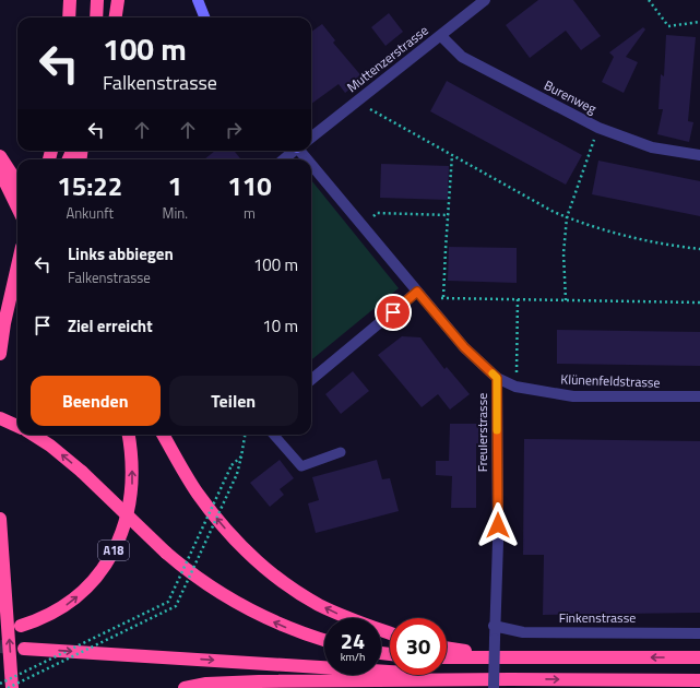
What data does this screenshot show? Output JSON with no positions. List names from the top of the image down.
{
  "streets": {
    "highway": ["A18"],
    "street": [
      "Muttenzerstrasse",
      "Burenweg",
      "Klünenfeldstrasse",
      "Freulerstrasse",
      "Finkenstrasse"
    ]
  },
  "crossings": [
    ["Muttenzerstrasse", "Burenweg"],
    ["Klünenfeldstrasse", "Freulerstrasse"],
    ["Freulerstrasse", "Finkenstrasse"]
  ],
  "page": {
    "turn": ["100 m", "Falkenstrasse"],
    "eta": [
      "15:22",
      "Ankunft",
      "1",
      "Min.",
      "110",
      "m"
    ],
    "list": [
      {
        "name": "Links abbiegen",
        "note": "Falkenstrasse",
        "value": "100 m"
      },
      {
        "name": "Ziel erreicht",
        "value": "10 m"
      }
    ],
    "buttons": ["Beenden", "Teilen"],
    "speed": "24 km/h",
    "limit": "30"
  }
}
